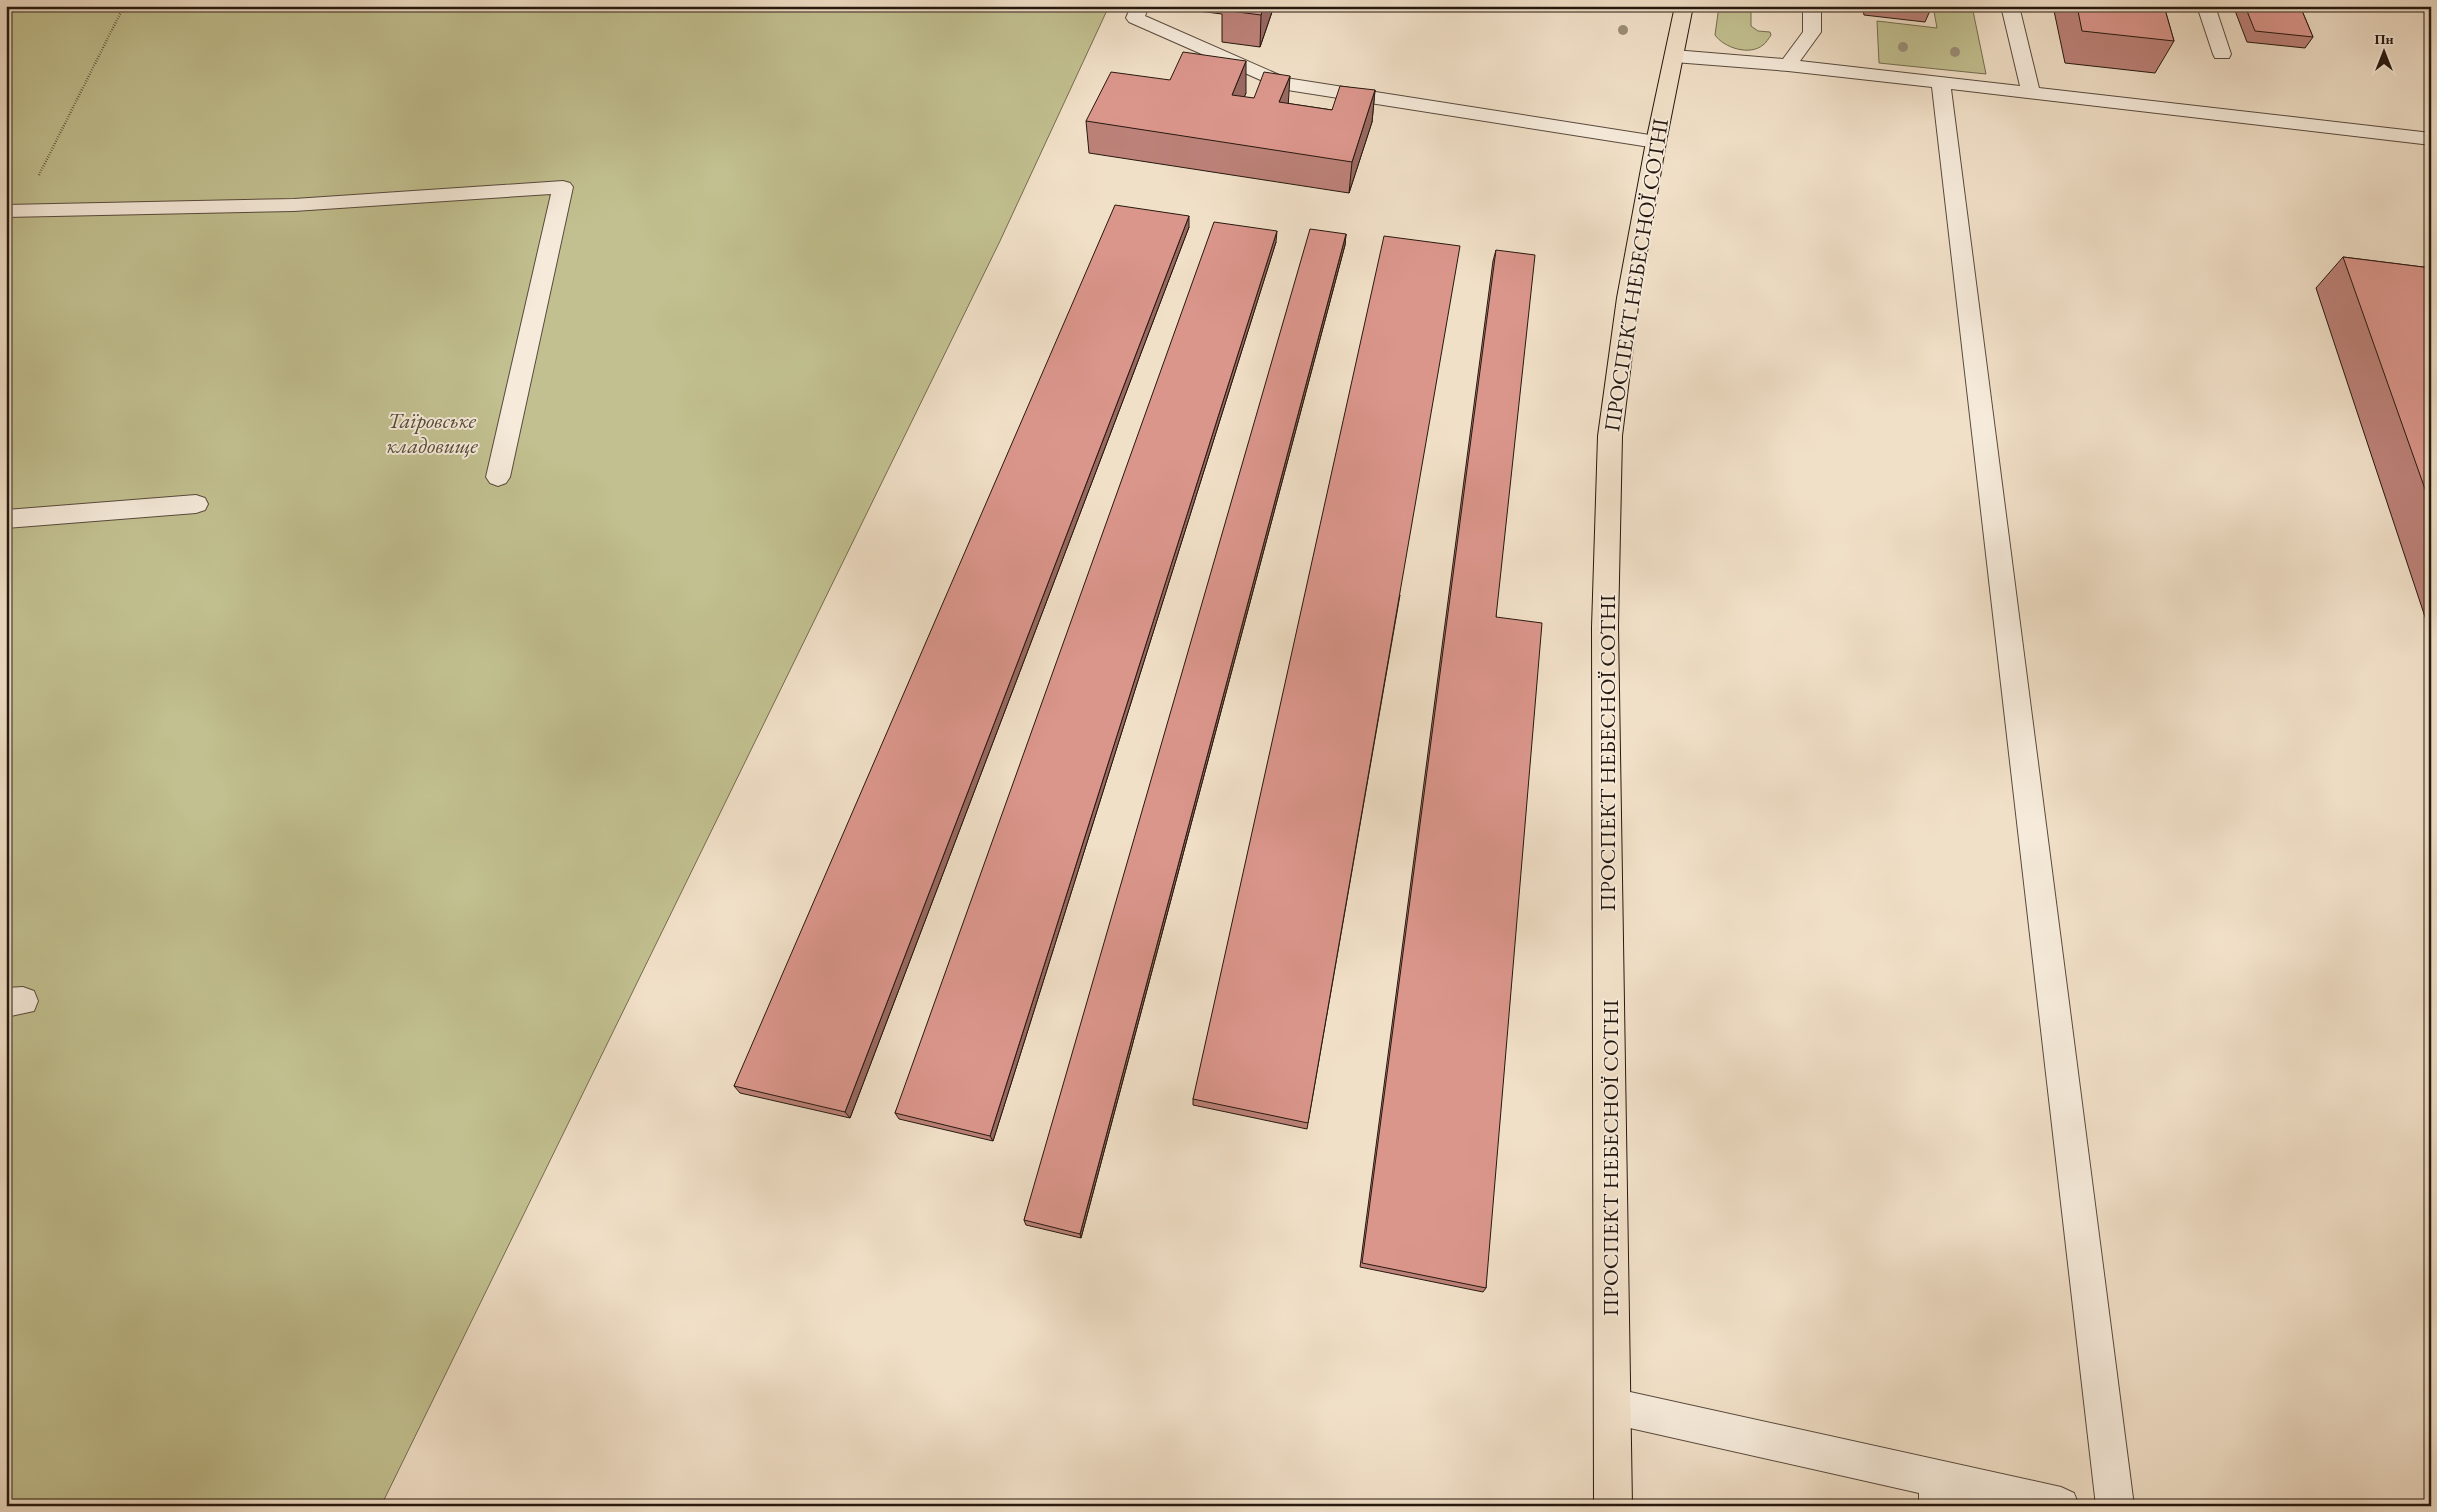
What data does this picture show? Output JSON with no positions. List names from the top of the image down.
{
  "streets": {
    "main road": ["ПРОСПЕКТ НЕБЕСНОЇ СОТНІ"]
  },
  "parks": ["Таїровське кладовище"],
  "north": "top"
}
